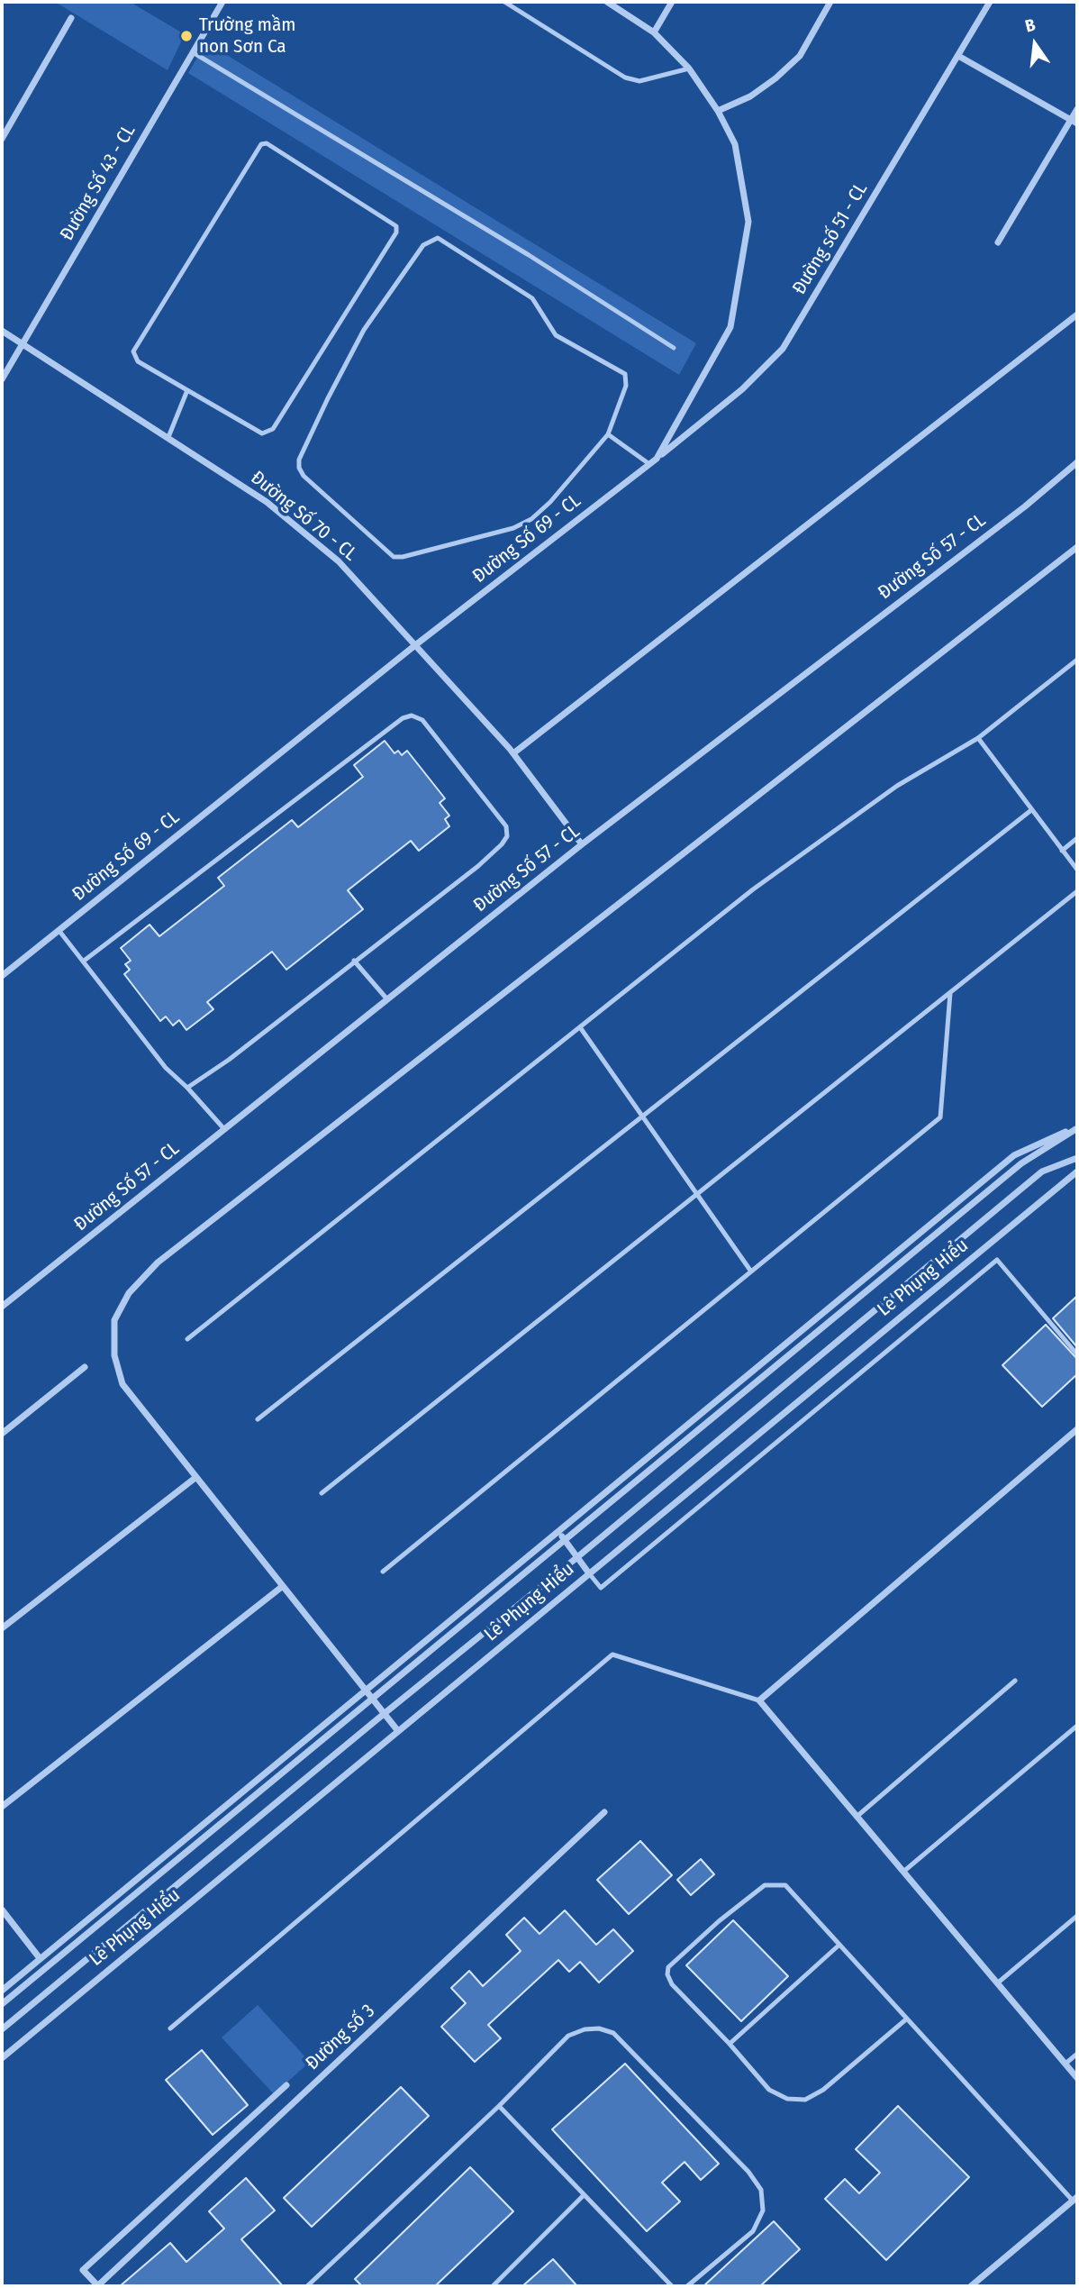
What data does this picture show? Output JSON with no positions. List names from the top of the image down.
{
  "streets": {
    "street": [
      "Đường Số 43 - CL",
      "Đường số 51 - CL",
      "Đường Số 70 - CL",
      "Đường Số 69 - CL",
      "Đường Số 57 - CL",
      "Lê Phụng Hiểu",
      "Đường số 3"
    ]
  },
  "crossings": [
    ["Đường Số 43 - CL", "Đường Số 70 - CL"],
    ["Đường số 51 - CL", "Đường Số 69 - CL"],
    ["Đường Số 70 - CL", "Đường Số 69 - CL"],
    ["Đường Số 70 - CL", "Đường Số 57 - CL"]
  ],
  "places": ["Trường mầm non Sơn Ca"],
  "north": "top"
}
